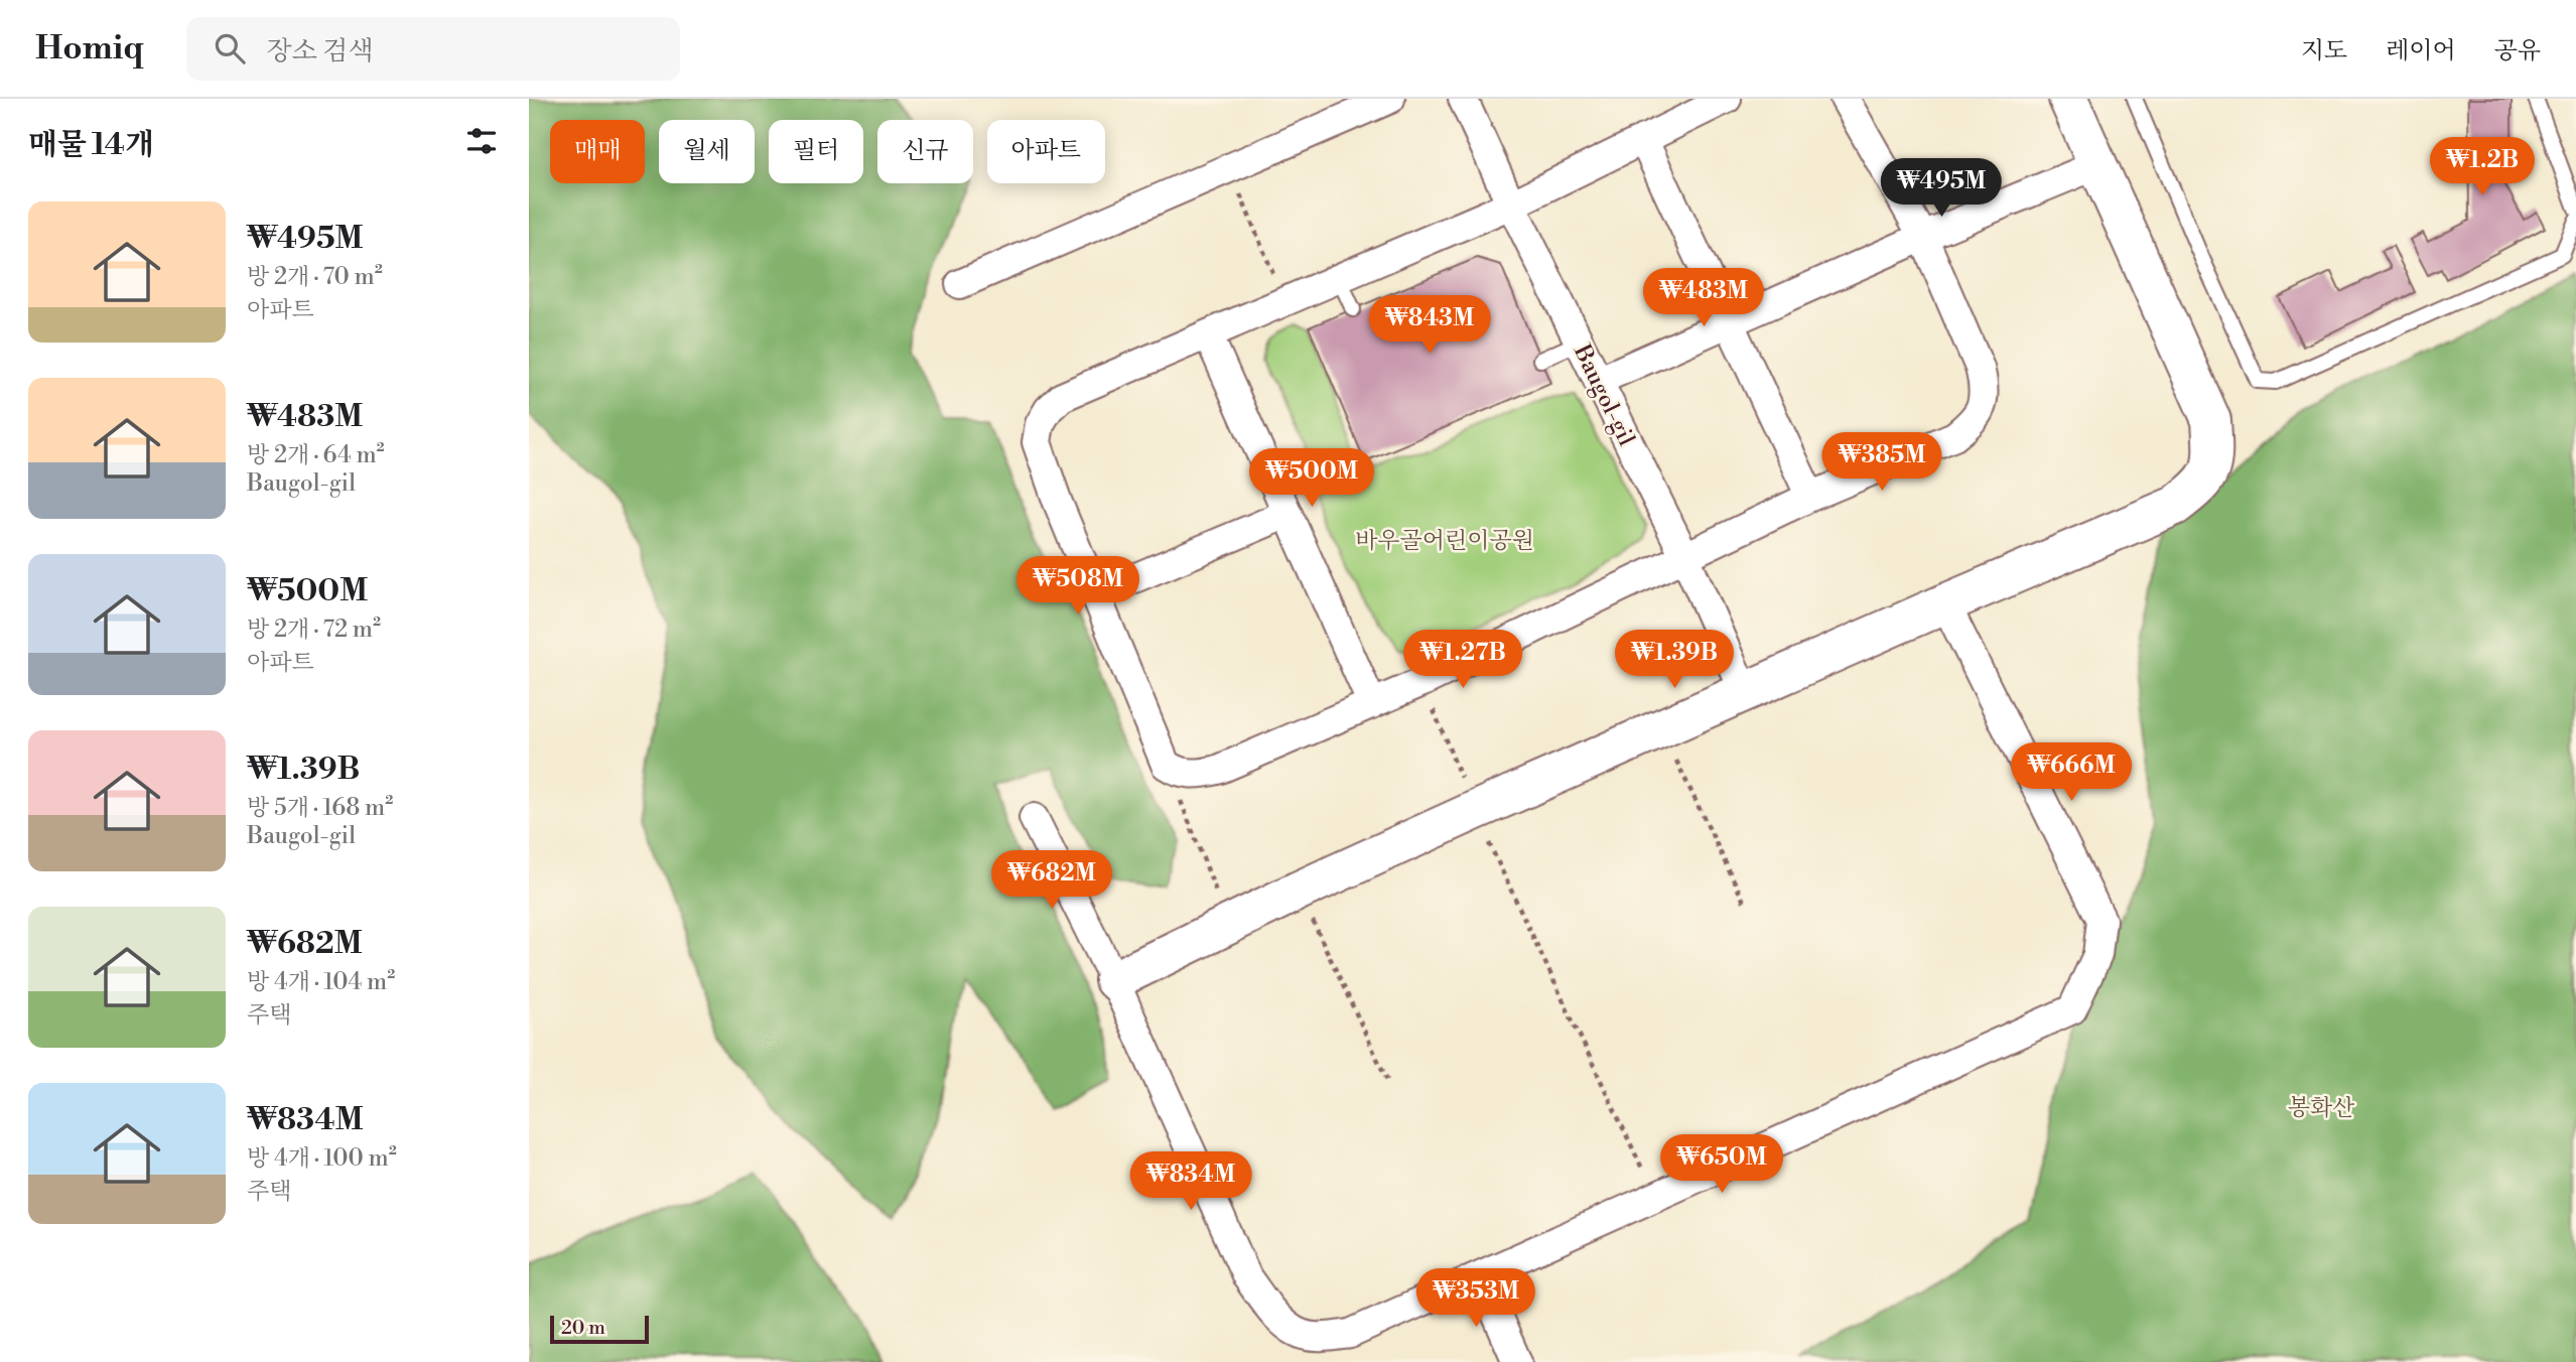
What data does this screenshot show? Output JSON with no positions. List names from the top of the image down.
{
  "streets": {
    "street": ["Baugol-gil"]
  },
  "parks": ["바우골어린이공원", "봉화산"],
  "scale_bar": "20 m",
  "page": {
    "header": "Homiq",
    "search": "장소 검색",
    "nav": ["지도", "레이어", "공유"],
    "heading": "매물 14개",
    "chip": [
      "매매",
      "월세",
      "필터",
      "신규",
      "아파트"
    ],
    "price": [
      "₩1.2B",
      "₩495M",
      "₩483M",
      "₩843M",
      "₩385M",
      "₩500M",
      "₩508M",
      "₩1.27B",
      "₩1.39B",
      "₩666M",
      "₩682M",
      "₩650M",
      "₩834M",
      "₩353M"
    ],
    "list": [
      {
        "name": "₩495M",
        "note": "방 2개 · 70 m² · 아파트"
      },
      {
        "name": "₩483M",
        "note": "방 2개 · 64 m² · Baugol-gil"
      },
      {
        "name": "₩500M",
        "note": "방 2개 · 72 m² · 아파트"
      },
      {
        "name": "₩1.39B",
        "note": "방 5개 · 168 m² · Baugol-gil"
      },
      {
        "name": "₩682M",
        "note": "방 4개 · 104 m² · 주택"
      },
      {
        "name": "₩834M",
        "note": "방 4개 · 100 m² · 주택"
      }
    ],
    "scale": "20 m"
  }
}
